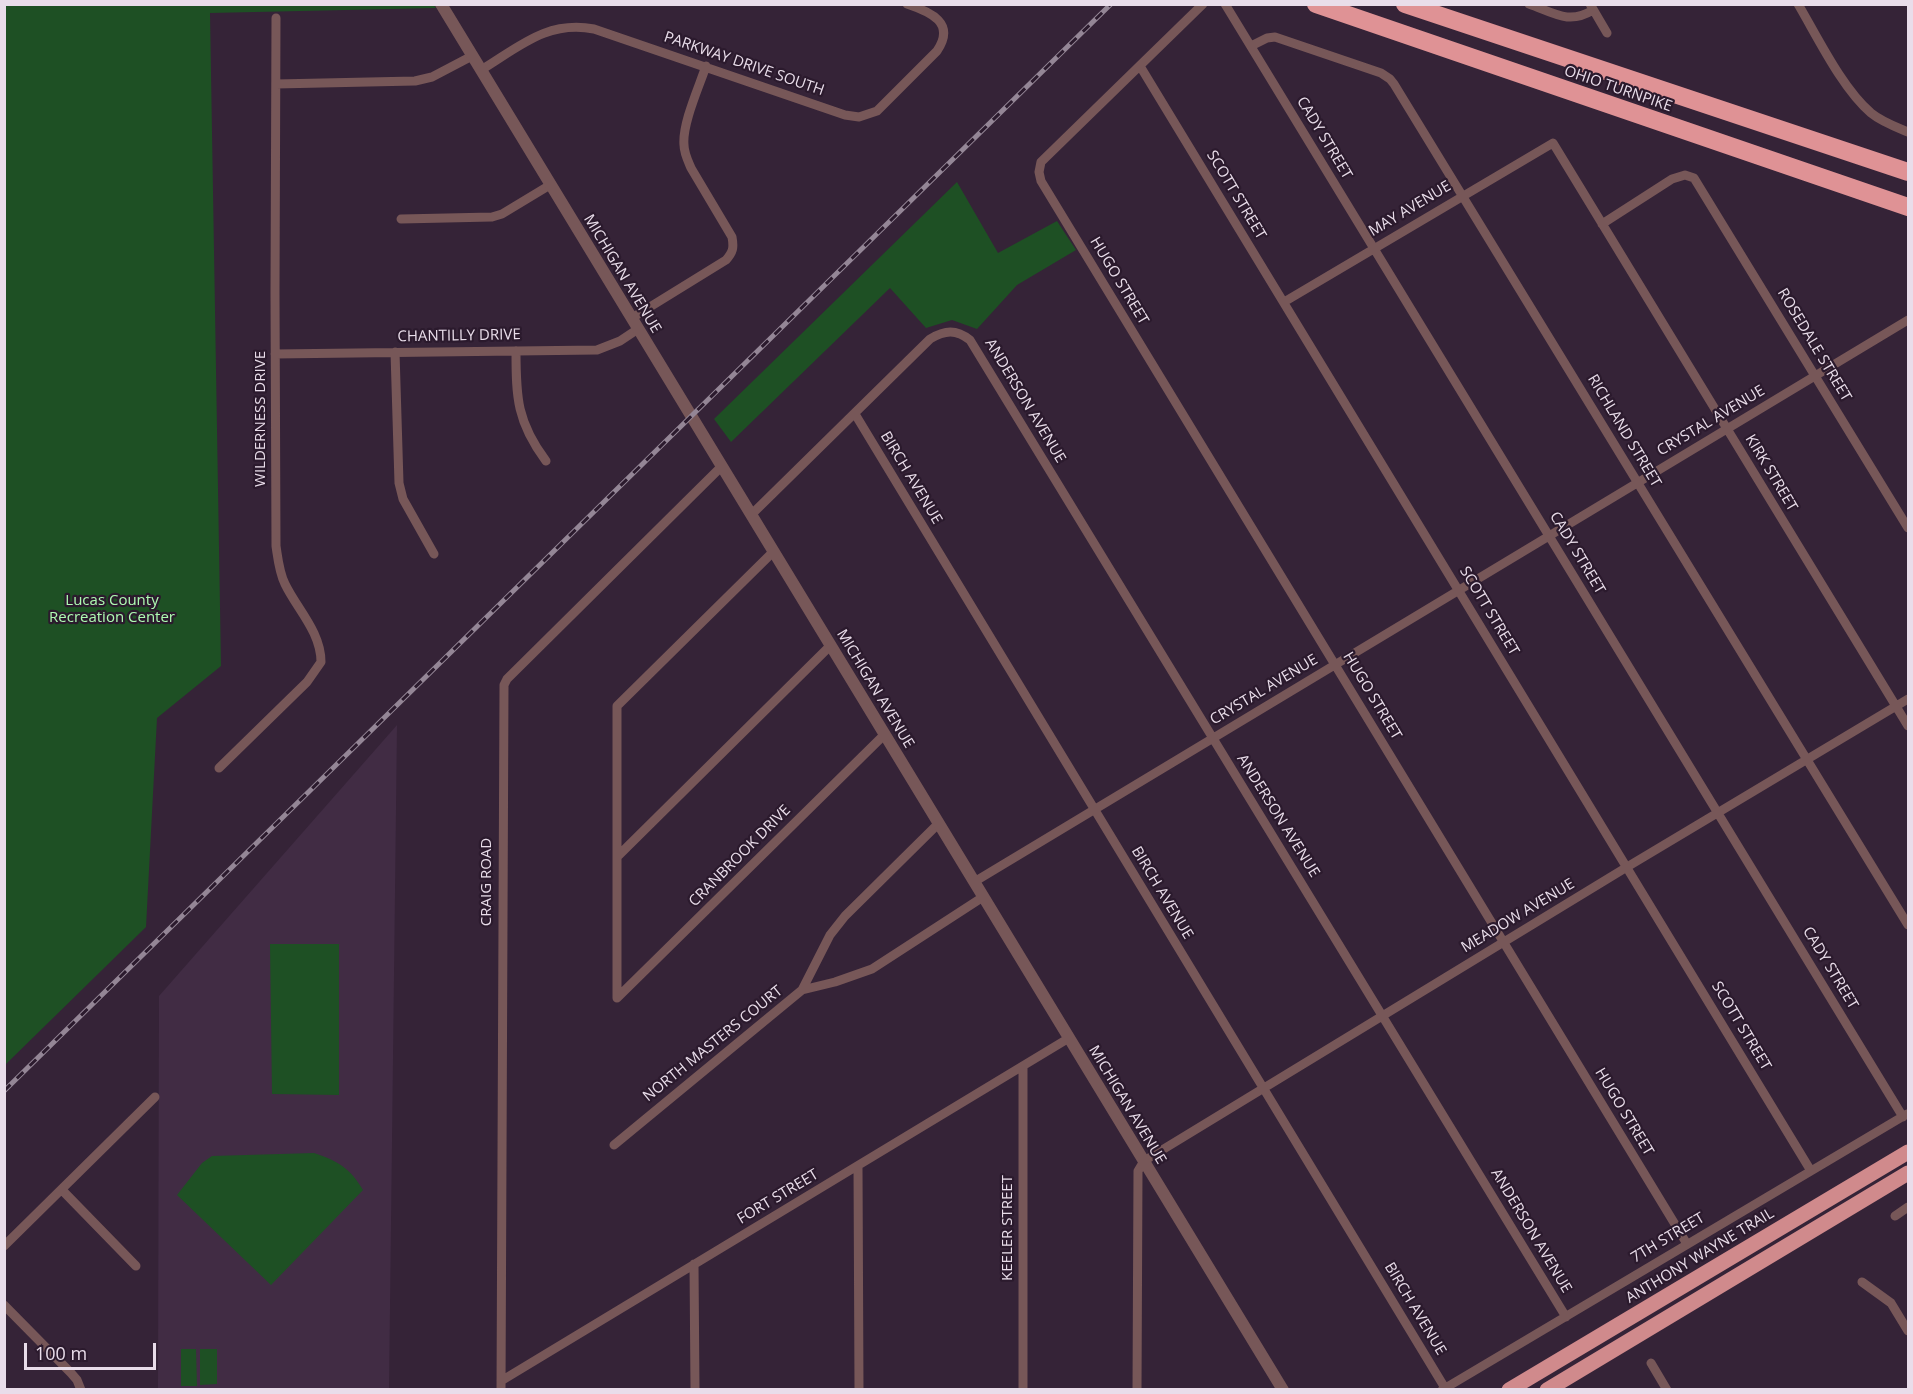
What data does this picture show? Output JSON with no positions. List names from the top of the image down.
{
  "streets": {
    "highway": ["OHIO TURNPIKE", "ANTHONY WAYNE TRAIL"],
    "street": [
      "PARKWAY DRIVE SOUTH",
      "CADY STREET",
      "SCOTT STREET",
      "MAY AVENUE",
      "MICHIGAN AVENUE",
      "HUGO STREET",
      "CHANTILLY DRIVE",
      "ROSEDALE STREET",
      "ANDERSON AVENUE",
      "WILDERNESS DRIVE",
      "CRYSTAL AVENUE",
      "RICHLAND STREET",
      "KIRK STREET",
      "BIRCH AVENUE",
      "CRANBROOK DRIVE",
      "CRAIG ROAD",
      "MEADOW AVENUE",
      "NORTH MASTERS COURT",
      "FORT STREET",
      "KEELER STREET",
      "7TH STREET"
    ]
  },
  "crossings": [
    ["PARKWAY DRIVE SOUTH", "MICHIGAN AVENUE"],
    ["PARKWAY DRIVE SOUTH", "CHANTILLY DRIVE"],
    ["CADY STREET", "MAY AVENUE"],
    ["CADY STREET", "CRYSTAL AVENUE"],
    ["CADY STREET", "RICHLAND STREET"],
    ["CADY STREET", "MEADOW AVENUE"],
    ["CADY STREET", "7TH STREET"],
    ["SCOTT STREET", "MAY AVENUE"],
    ["SCOTT STREET", "HUGO STREET"],
    ["SCOTT STREET", "CRYSTAL AVENUE"],
    ["SCOTT STREET", "MEADOW AVENUE"],
    ["SCOTT STREET", "7TH STREET"],
    ["MAY AVENUE", "RICHLAND STREET"],
    ["MAY AVENUE", "KIRK STREET"],
    ["MICHIGAN AVENUE", "CHANTILLY DRIVE"],
    ["MICHIGAN AVENUE", "CRYSTAL AVENUE"],
    ["MICHIGAN AVENUE", "CRANBROOK DRIVE"],
    ["MICHIGAN AVENUE", "CRAIG ROAD"],
    ["MICHIGAN AVENUE", "MEADOW AVENUE"],
    ["MICHIGAN AVENUE", "NORTH MASTERS COURT"],
    ["MICHIGAN AVENUE", "FORT STREET"],
    ["HUGO STREET", "CRYSTAL AVENUE"],
    ["HUGO STREET", "MEADOW AVENUE"],
    ["HUGO STREET", "7TH STREET"],
    ["CHANTILLY DRIVE", "WILDERNESS DRIVE"],
    ["ROSEDALE STREET", "CRYSTAL AVENUE"],
    ["ROSEDALE STREET", "KIRK STREET"],
    ["ANDERSON AVENUE", "CRYSTAL AVENUE"],
    ["ANDERSON AVENUE", "BIRCH AVENUE"],
    ["ANDERSON AVENUE", "MEADOW AVENUE"],
    ["ANDERSON AVENUE", "7TH STREET"],
    ["CRYSTAL AVENUE", "RICHLAND STREET"],
    ["CRYSTAL AVENUE", "KIRK STREET"],
    ["CRYSTAL AVENUE", "BIRCH AVENUE"],
    ["RICHLAND STREET", "MEADOW AVENUE"],
    ["KIRK STREET", "MEADOW AVENUE"],
    ["BIRCH AVENUE", "MEADOW AVENUE"],
    ["BIRCH AVENUE", "7TH STREET"],
    ["CRAIG ROAD", "FORT STREET"],
    ["FORT STREET", "KEELER STREET"]
  ],
  "parks": ["Lucas County Recreation Center"],
  "scale_bar": "100 m"
}
